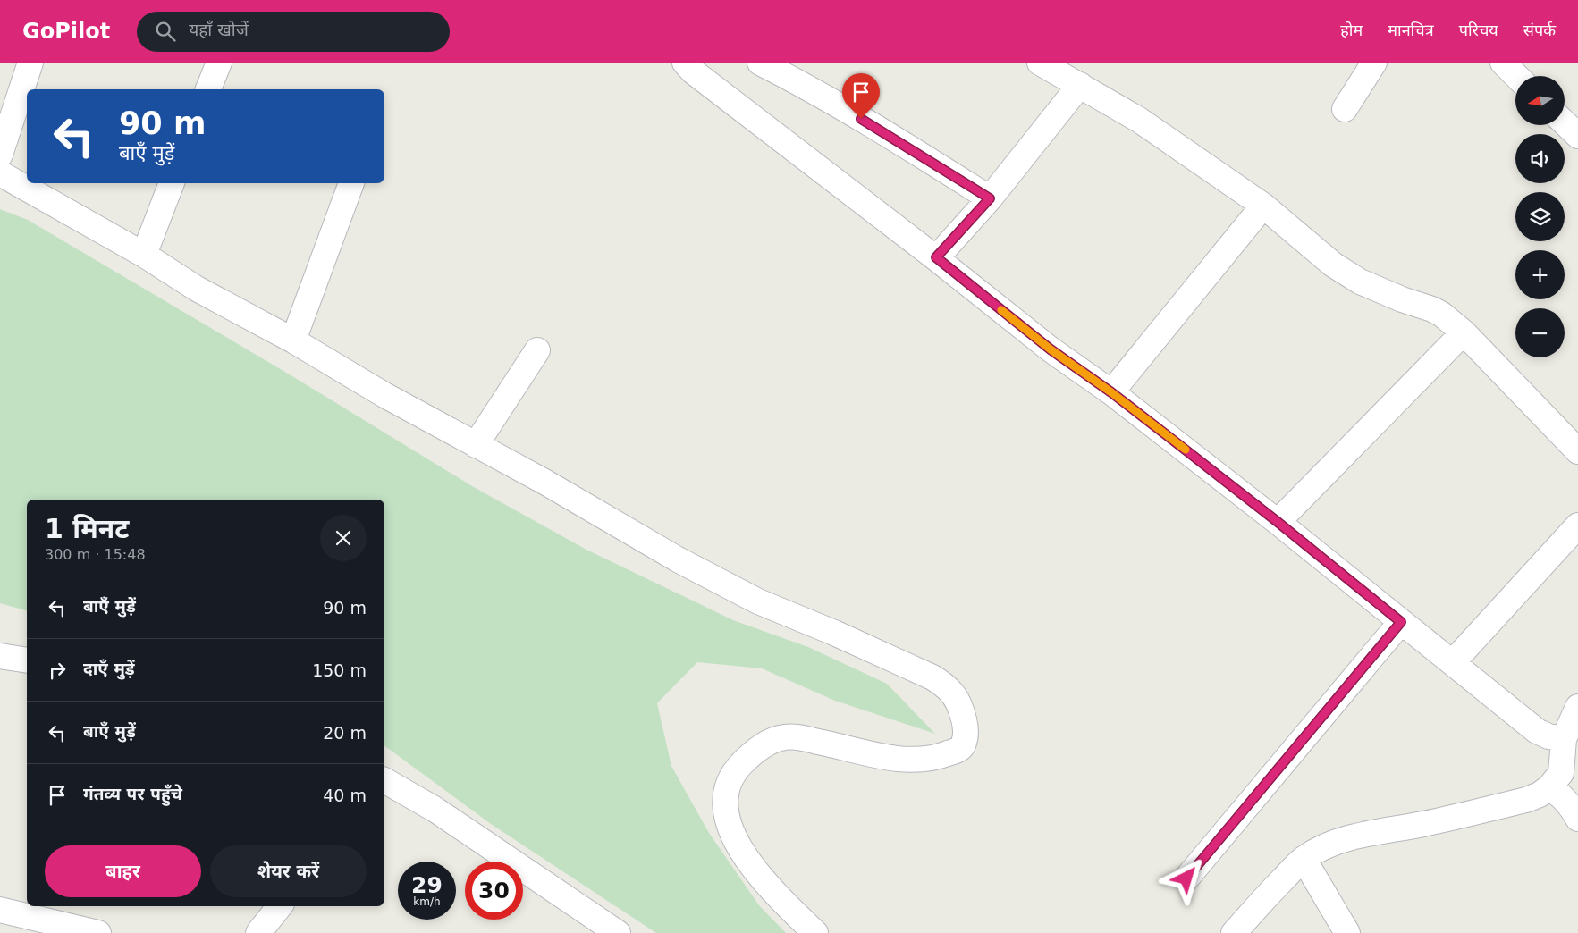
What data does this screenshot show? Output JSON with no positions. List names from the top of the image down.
{
  "north": "left",
  "page": {
    "header": "GoPilot",
    "search": "यहाँ खोजें",
    "nav": [
      "होम",
      "मानचित्र",
      "परिचय",
      "संपर्क"
    ],
    "map_buttons": ["+", "−"],
    "turn": ["90 m", "बाएँ मुड़ें"],
    "heading": ["1 मिनट", "300 m · 15:48"],
    "list": [
      {
        "name": "बाएँ मुड़ें",
        "value": "90 m"
      },
      {
        "name": "दाएँ मुड़ें",
        "value": "150 m"
      },
      {
        "name": "बाएँ मुड़ें",
        "value": "20 m"
      },
      {
        "name": "गंतव्य पर पहुँचे",
        "value": "40 m"
      }
    ],
    "buttons": ["बाहर", "शेयर करें"],
    "speed": "29 km/h",
    "limit": "30"
  }
}
